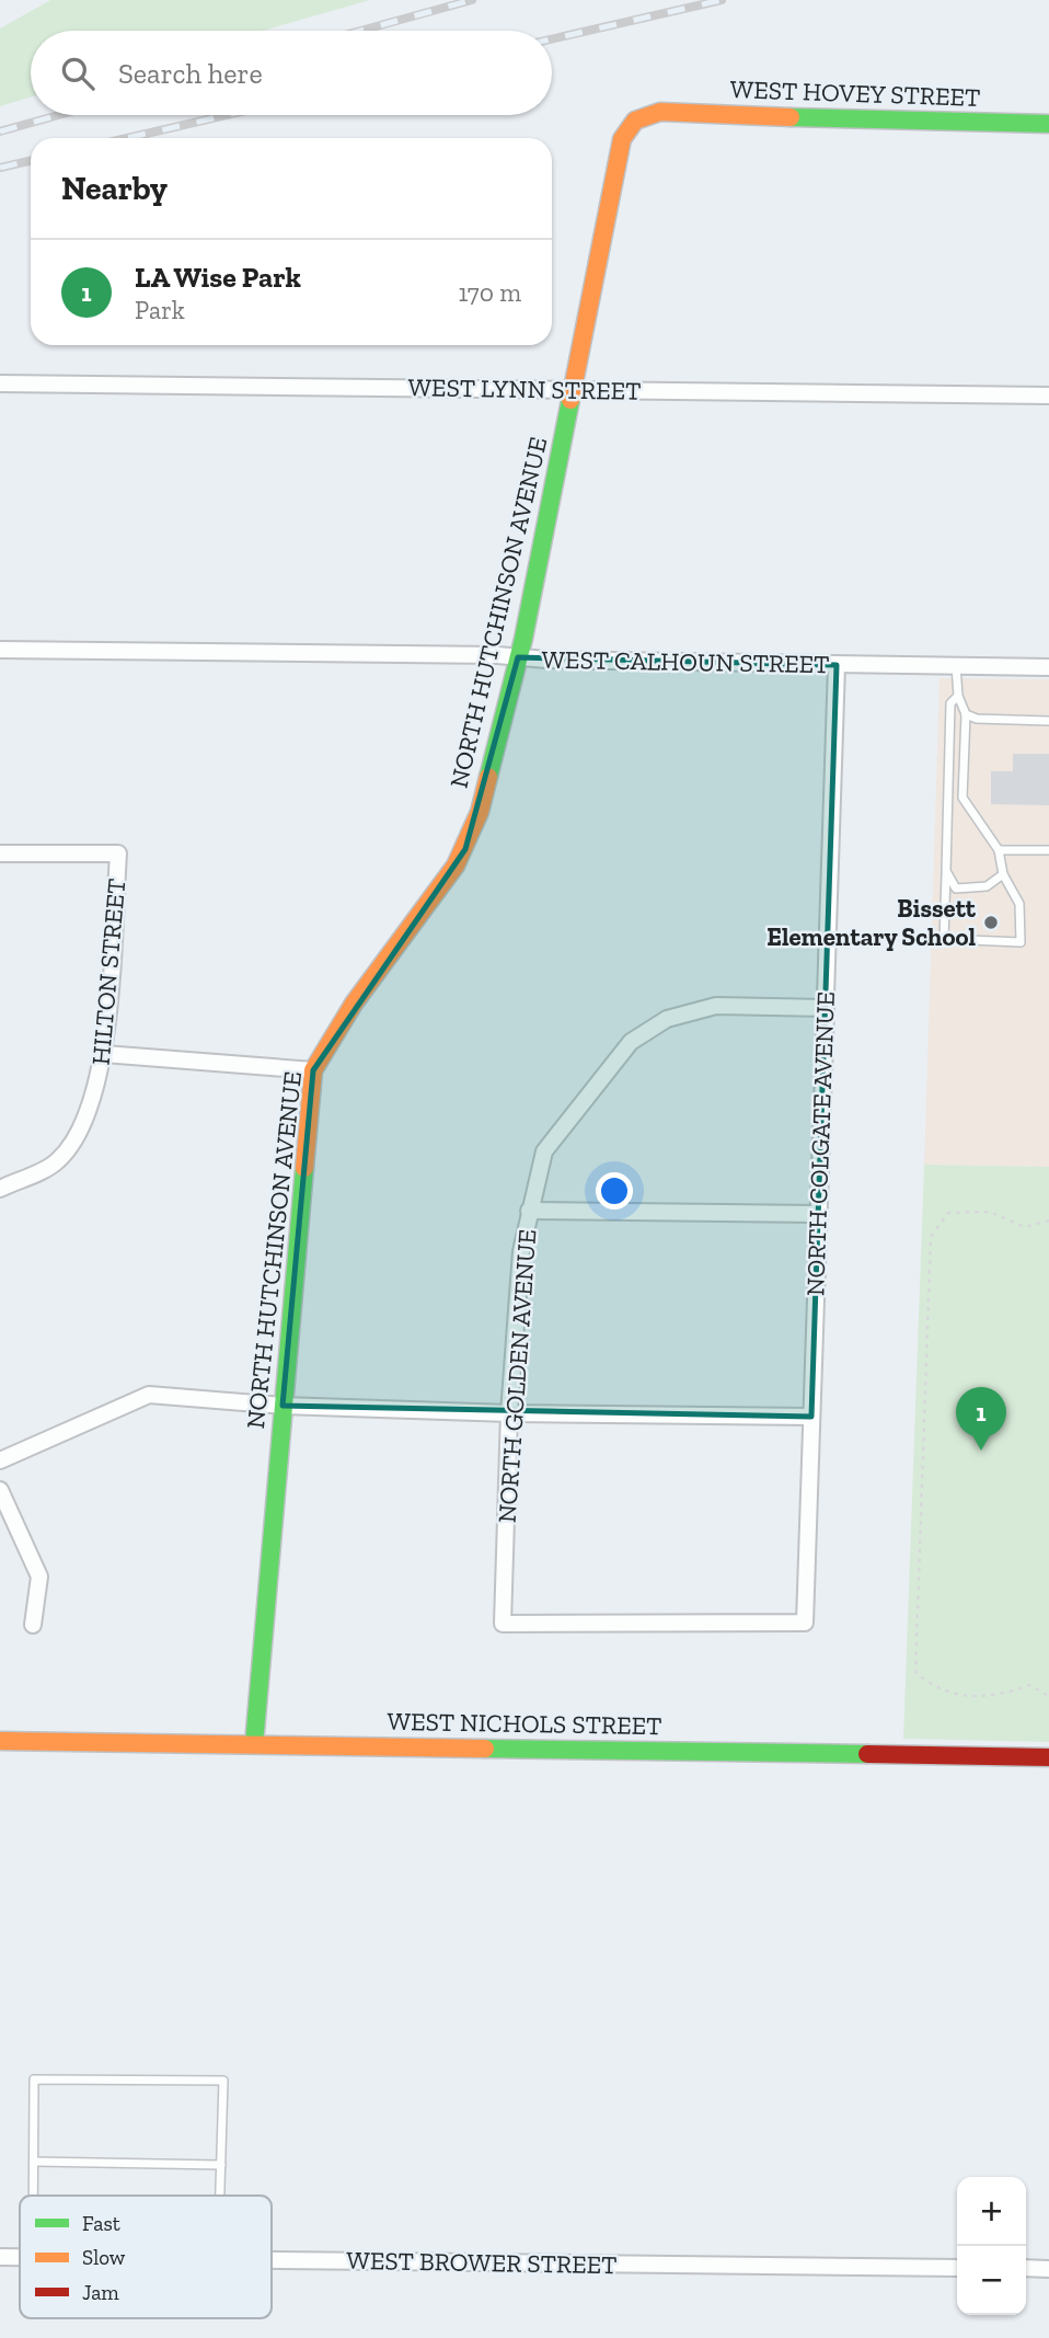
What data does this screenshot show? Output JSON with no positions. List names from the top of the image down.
{
  "streets": {
    "street": [
      "WEST HOVEY STREET",
      "WEST LYNN STREET",
      "NORTH HUTCHINSON AVENUE",
      "WEST CALHOUN STREET",
      "HILTON STREET",
      "NORTH COLGATE AVENUE",
      "NORTH GOLDEN AVENUE",
      "WEST NICHOLS STREET",
      "WEST BROWER STREET"
    ]
  },
  "crossings": [
    ["WEST HOVEY STREET", "NORTH HUTCHINSON AVENUE"],
    ["WEST LYNN STREET", "NORTH HUTCHINSON AVENUE"],
    ["NORTH HUTCHINSON AVENUE", "WEST CALHOUN STREET"],
    ["NORTH HUTCHINSON AVENUE", "WEST NICHOLS STREET"],
    ["WEST CALHOUN STREET", "NORTH COLGATE AVENUE"],
    ["NORTH COLGATE AVENUE", "NORTH GOLDEN AVENUE"]
  ],
  "places": ["Bissett Elementary School"],
  "legend": ["Fast", "Slow", "Jam"],
  "page": {
    "search": "Search here",
    "heading": "Nearby",
    "list": [
      {
        "mark": "1",
        "name": "LA Wise Park",
        "note": "Park",
        "value": "170 m"
      }
    ],
    "pins": "1",
    "map_buttons": ["+", "−"]
  }
}
